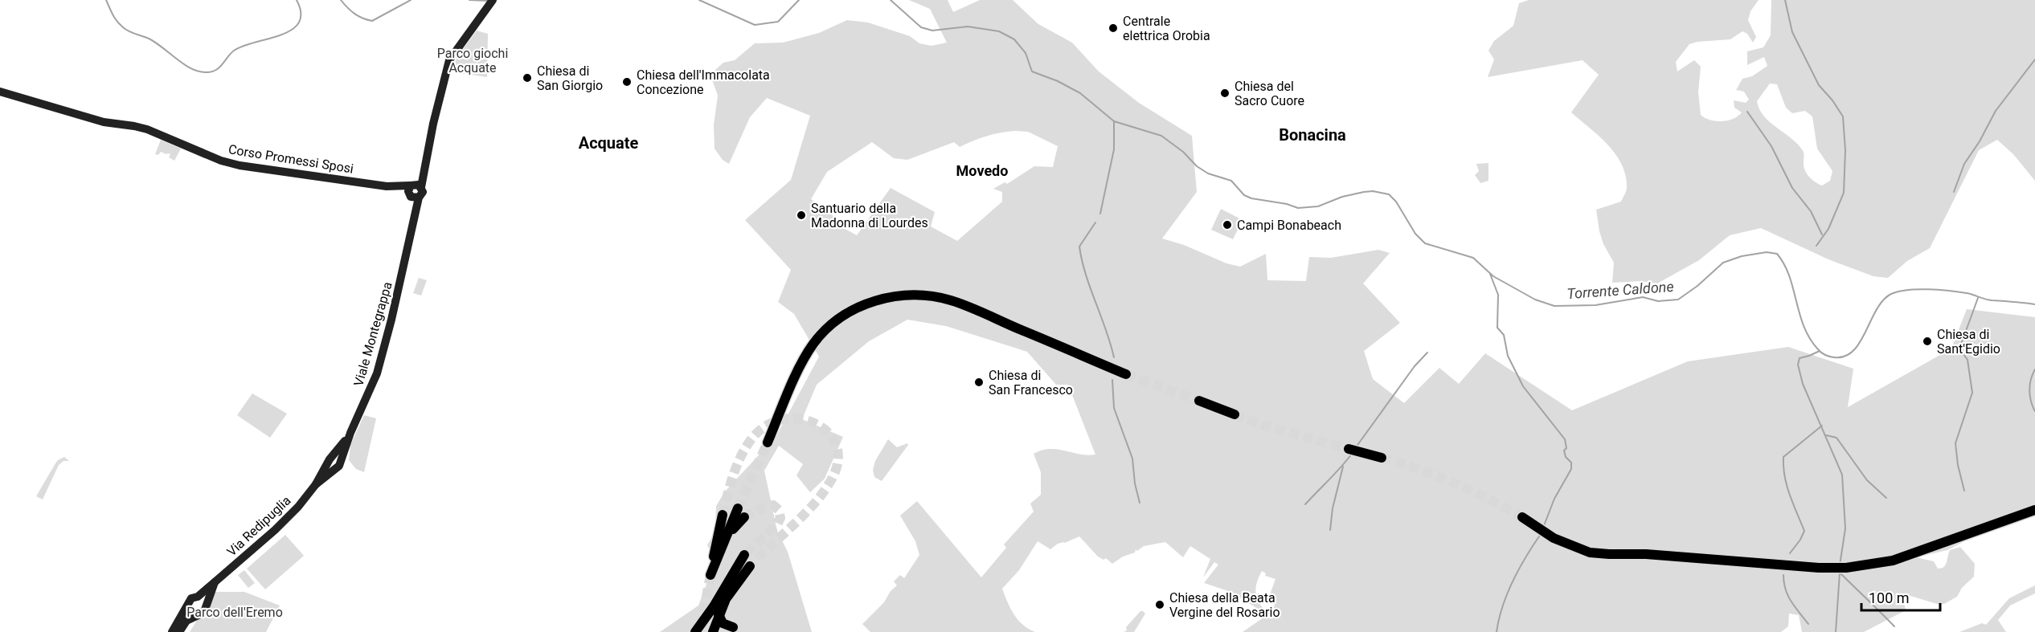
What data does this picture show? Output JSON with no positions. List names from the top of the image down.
{
  "streets": {
    "main road": ["Corso Promessi Sposi", "Viale Montegrappa", "Via Redipuglia"]
  },
  "crossings": [
    ["Corso Promessi Sposi", "Viale Montegrappa"],
    ["Viale Montegrappa", "Via Redipuglia"]
  ],
  "districts": ["Bonacina", "Acquate", "Movedo"],
  "water": ["Torrente Caldone"],
  "parks": ["Parco giochi Acquate", "Parco dell'Eremo"],
  "places": [
    "Centrale elettrica Orobia",
    "Chiesa di San Giorgio",
    "Chiesa dell'Immacolata Concezione",
    "Chiesa del Sacro Cuore",
    "Santuario della Madonna di Lourdes",
    "Campi Bonabeach",
    "Chiesa di Sant'Egidio",
    "Chiesa di San Francesco",
    "Chiesa della Beata Vergine del Rosario"
  ],
  "scale_bar": "100 m"
}
